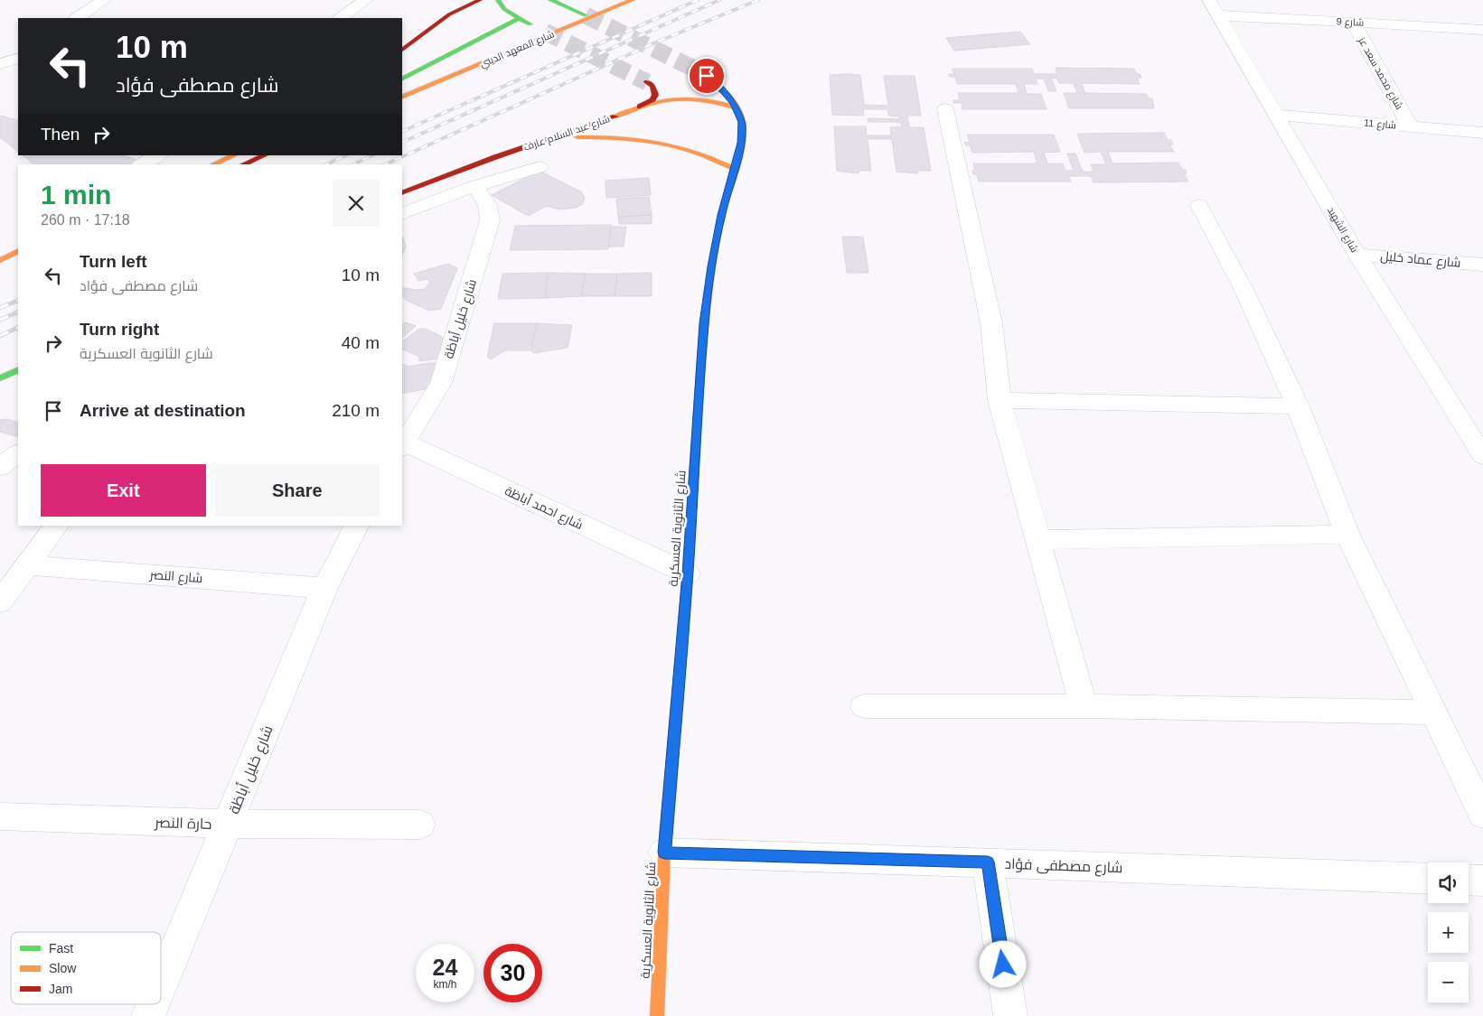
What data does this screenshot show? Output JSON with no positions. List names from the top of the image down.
{
  "streets": {
    "main road": ["شارع المعهد الديني", "شارع عبد السلام عارف", "شارع الثانوية العسكرية"],
    "street": [
      "شارع 9",
      "شارع محمد سعد عز",
      "شارع 11",
      "شارع الشهيد",
      "شارع عماد خليل",
      "شارع خليل أباظة",
      "شارع احمد أباظة",
      "شارع النصر",
      "حارة النصر",
      "شارع مصطفى فؤاد"
    ]
  },
  "crossings": [
    ["شارع 9", "شارع محمد سعد عز"],
    ["شارع 9", "شارع الشهيد"],
    ["شارع محمد سعد عز", "شارع 11"],
    ["شارع 11", "شارع الشهيد"],
    ["شارع عبد السلام عارف", "شارع خليل أباظة"],
    ["شارع عبد السلام عارف", "شارع الثانوية العسكرية"],
    ["شارع الشهيد", "شارع عماد خليل"],
    ["شارع خليل أباظة", "شارع احمد أباظة"],
    ["شارع خليل أباظة", "شارع النصر"],
    ["شارع خليل أباظة", "حارة النصر"],
    ["شارع احمد أباظة", "شارع الثانوية العسكرية"],
    ["شارع الثانوية العسكرية", "شارع مصطفى فؤاد"]
  ],
  "legend": ["Fast", "Slow", "Jam"],
  "page": {
    "turn": ["10 m", "شارع مصطفى فؤاد"],
    "then": "Then",
    "heading": ["1 min", "260 m · 17:18"],
    "list": [
      {
        "name": "Turn left",
        "note": "شارع مصطفى فؤاد",
        "value": "10 m"
      },
      {
        "name": "Turn right",
        "note": "شارع الثانوية العسكرية",
        "value": "40 m"
      },
      {
        "name": "Arrive at destination",
        "value": "210 m"
      }
    ],
    "buttons": ["Exit", "Share"],
    "map_buttons": ["+", "−"],
    "speed": "24 km/h",
    "limit": "30"
  }
}
